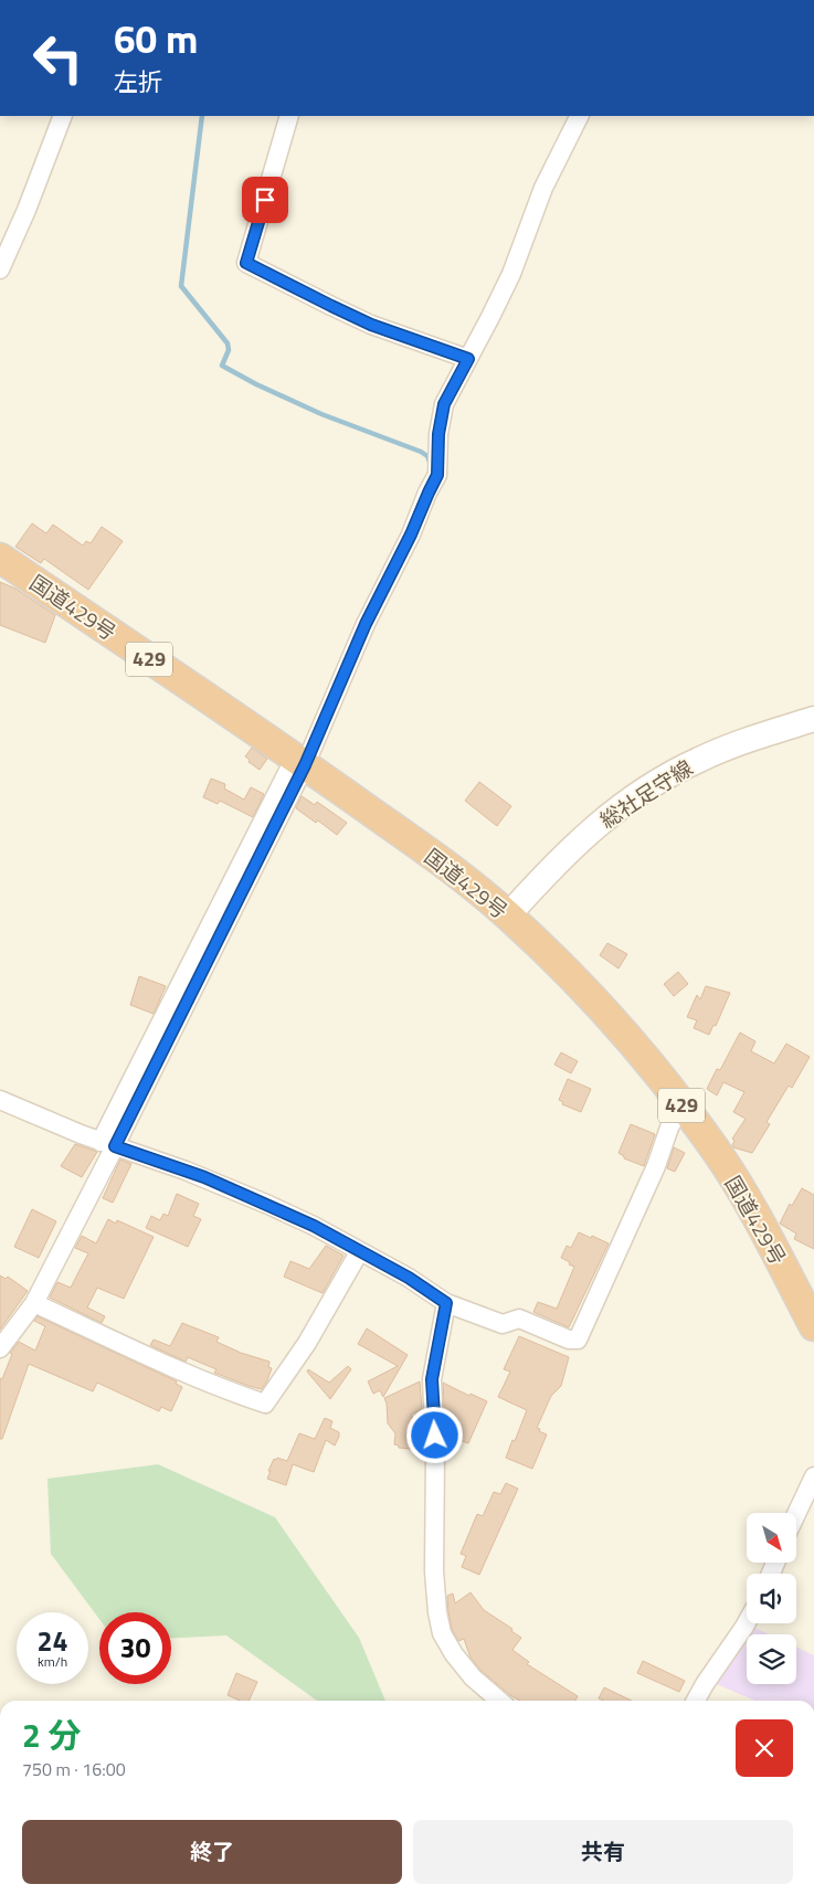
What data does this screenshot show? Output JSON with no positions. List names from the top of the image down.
{
  "streets": {
    "highway": ["国道429号", "429"],
    "main road": ["総社足守線"]
  },
  "crossings": [
    ["国道429号", "総社足守線"]
  ],
  "north": "bottom right",
  "page": {
    "turn": ["60 m", "左折"],
    "speed": "24 km/h",
    "limit": "30",
    "heading": ["2 分", "750 m · 16:00"],
    "buttons": ["終了", "共有"]
  }
}
